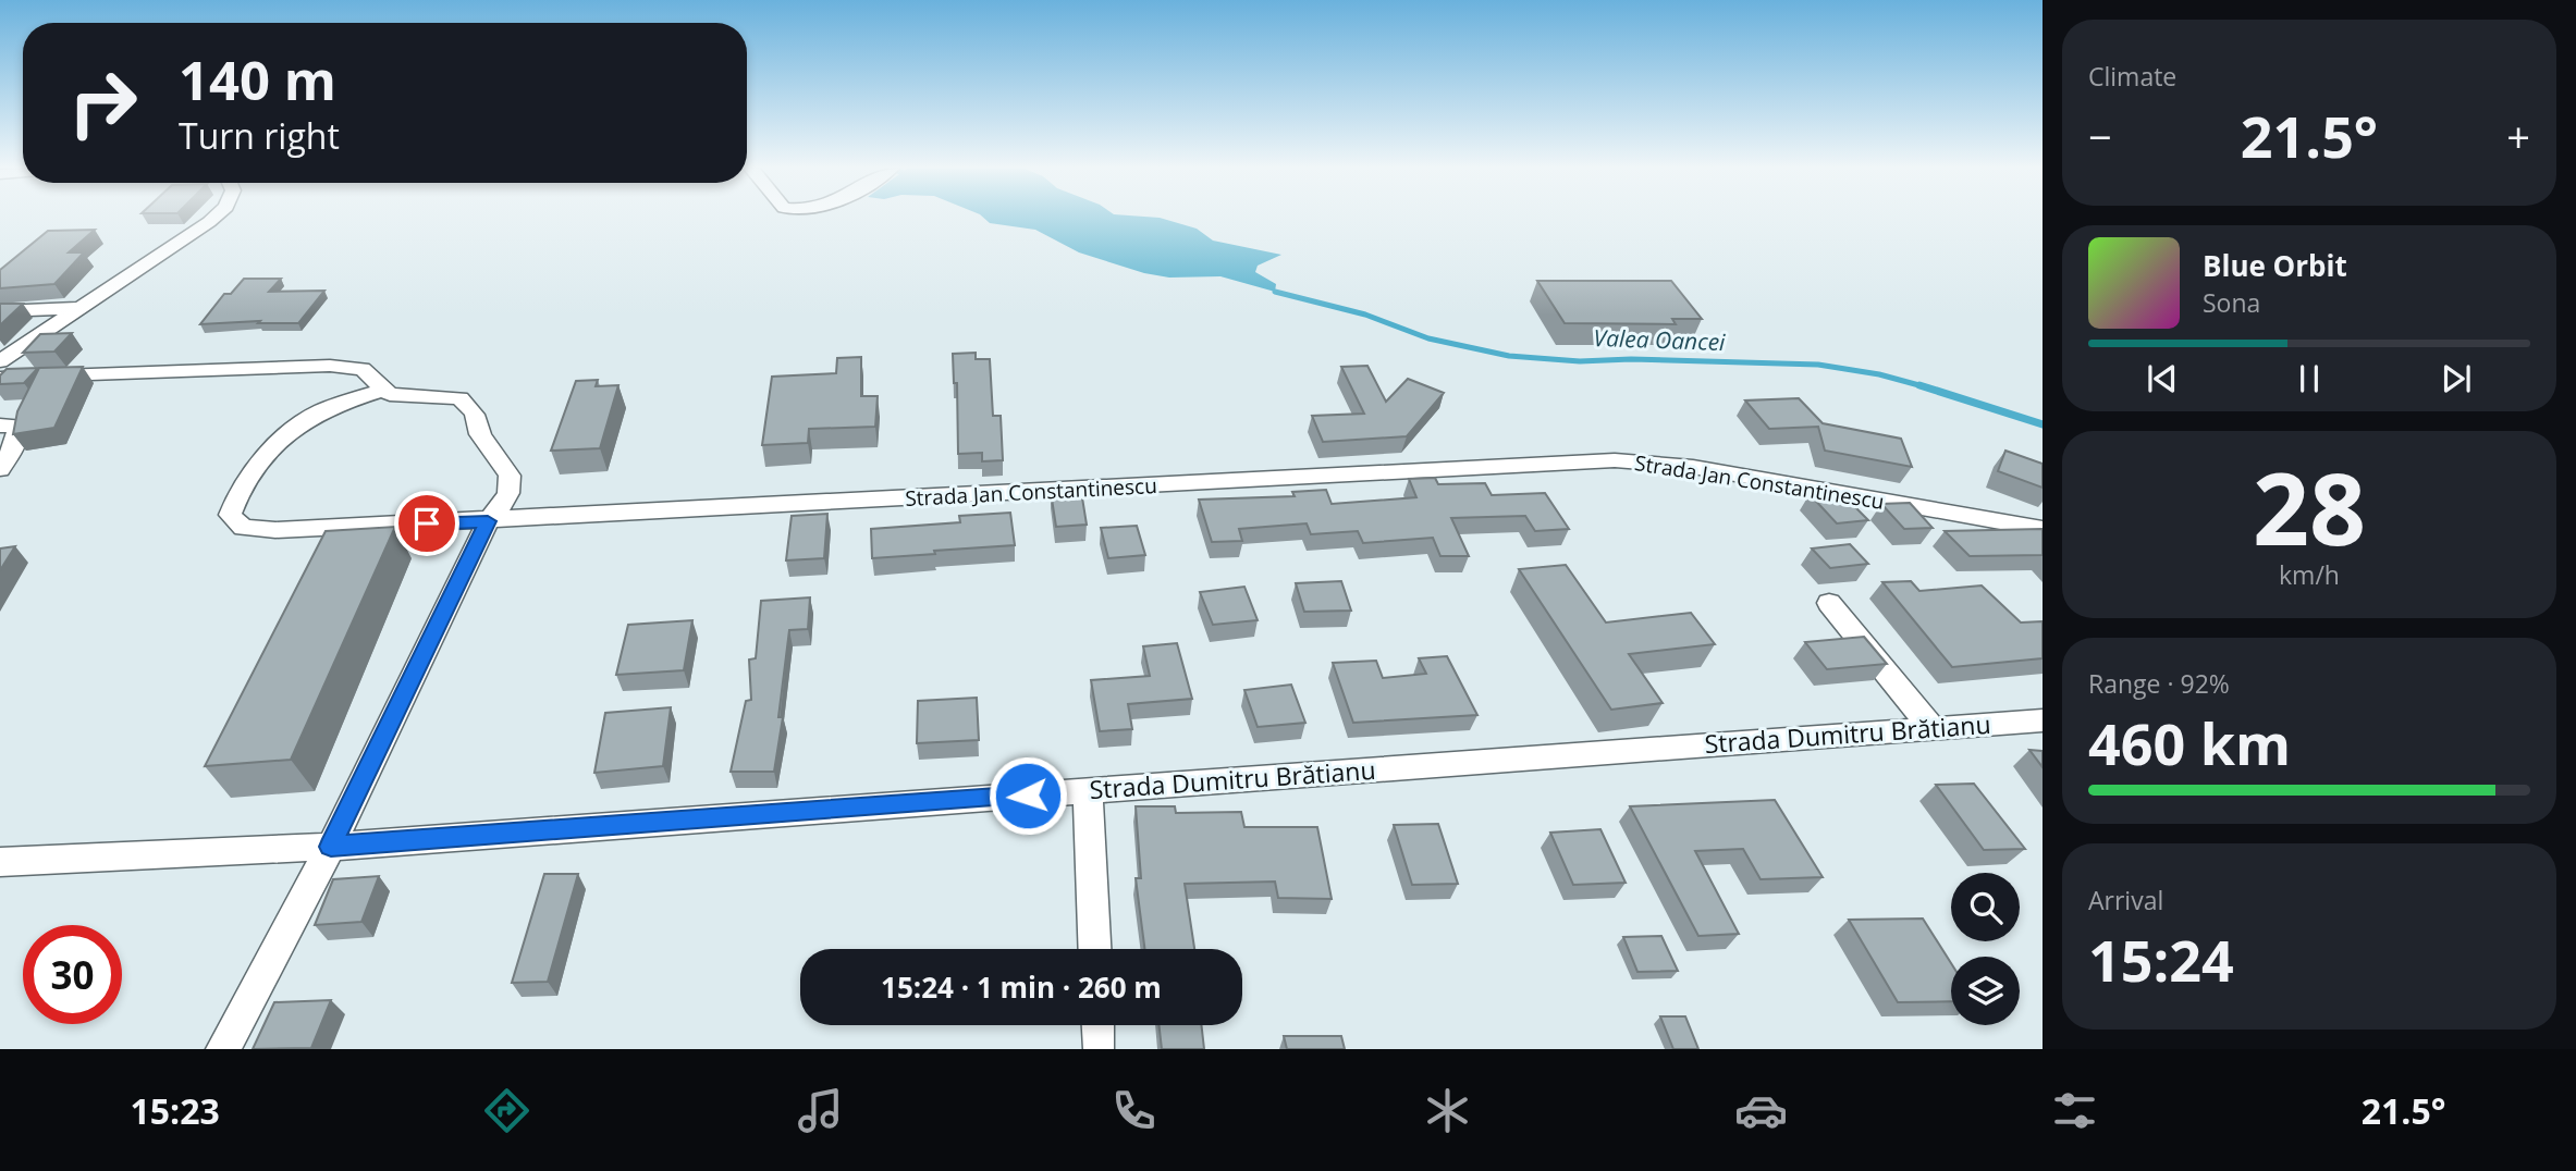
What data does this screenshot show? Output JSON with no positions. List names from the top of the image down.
{
  "streets": {
    "street": ["Strada Jan Constantinescu", "Strada Dumitru Brătianu"]
  },
  "water": ["Valea Oancei"],
  "page": {
    "tile": [
      "Climate",
      ["28", "km/h"],
      ["Range · 92%", "460 km"],
      ["Arrival", "15:24"]
    ],
    "turn": ["140 m", "Turn right"],
    "heat": ["−", "21.5°", "+"],
    "song": ["Blue Orbit", "Sona"],
    "limit": "30",
    "trip": "15:24 · 1 min · 260 m",
    "tabs": ["15:23", "21.5°"]
  }
}
